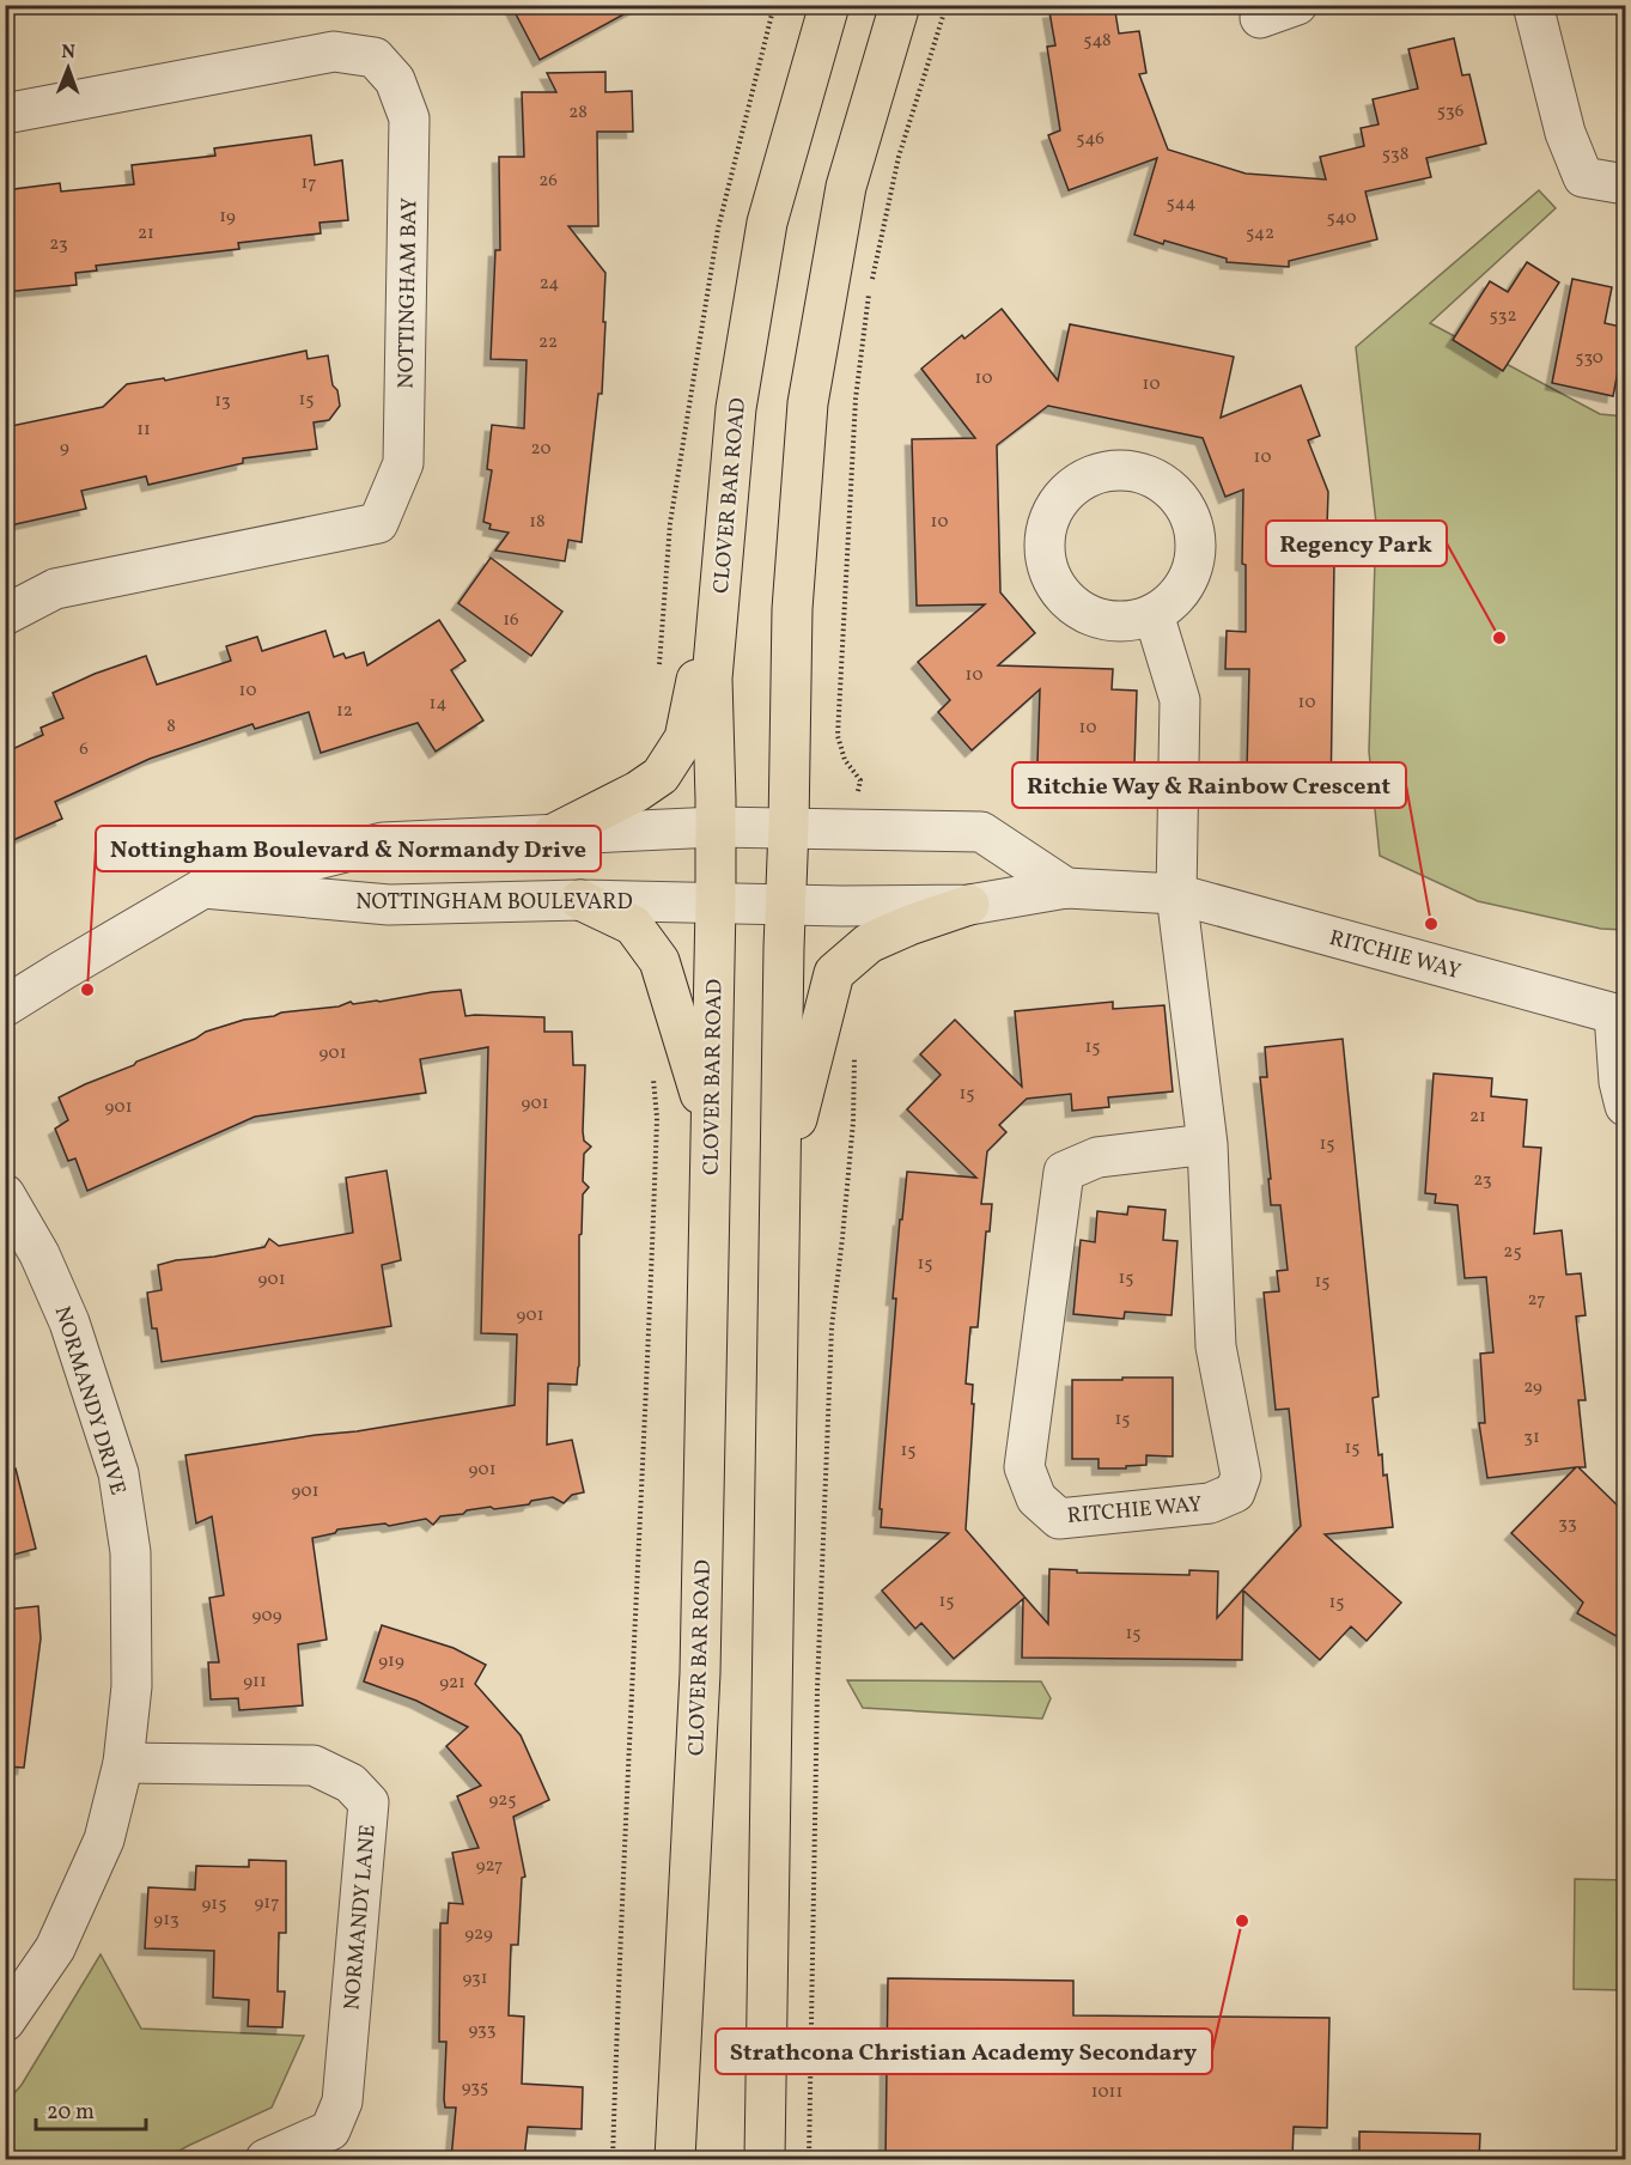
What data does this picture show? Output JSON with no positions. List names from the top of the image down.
{
  "streets": {
    "main road": ["CLOVER BAR ROAD"],
    "street": [
      "NOTTINGHAM BAY",
      "NOTTINGHAM BOULEVARD",
      "RITCHIE WAY",
      "NORMANDY DRIVE",
      "NORMANDY LANE"
    ]
  },
  "crossings": [
    ["CLOVER BAR ROAD", "NOTTINGHAM BOULEVARD"],
    ["NOTTINGHAM BOULEVARD", "RITCHIE WAY"],
    ["NORMANDY DRIVE", "NORMANDY LANE"]
  ],
  "places": [
    "Regency Park",
    "Ritchie Way & Rainbow Crescent",
    "Nottingham Boulevard & Normandy Drive",
    "Strathcona Christian Academy Secondary"
  ],
  "house_numbers": [
    "548",
    "536",
    "28",
    "546",
    "538",
    "26",
    "17",
    "544",
    "19",
    "540",
    "21",
    "542",
    "23",
    "24",
    "532",
    "22",
    "530",
    "10",
    "10",
    "15",
    "13",
    "11",
    "9",
    "20",
    "10",
    "18",
    "10",
    "16",
    "10",
    "10",
    "10",
    "14",
    "12",
    "8",
    "10",
    "6",
    "15",
    "901",
    "15",
    "901",
    "901",
    "21",
    "15",
    "23",
    "25",
    "15",
    "15",
    "901",
    "15",
    "27",
    "901",
    "29",
    "15",
    "31",
    "15",
    "15",
    "901",
    "901",
    "33",
    "15",
    "15",
    "909",
    "15",
    "919",
    "911",
    "921",
    "925",
    "927",
    "917",
    "915",
    "913",
    "929",
    "931",
    "933",
    "935",
    "1011"
  ],
  "scale_bar": "20 m",
  "north": "top"
}
